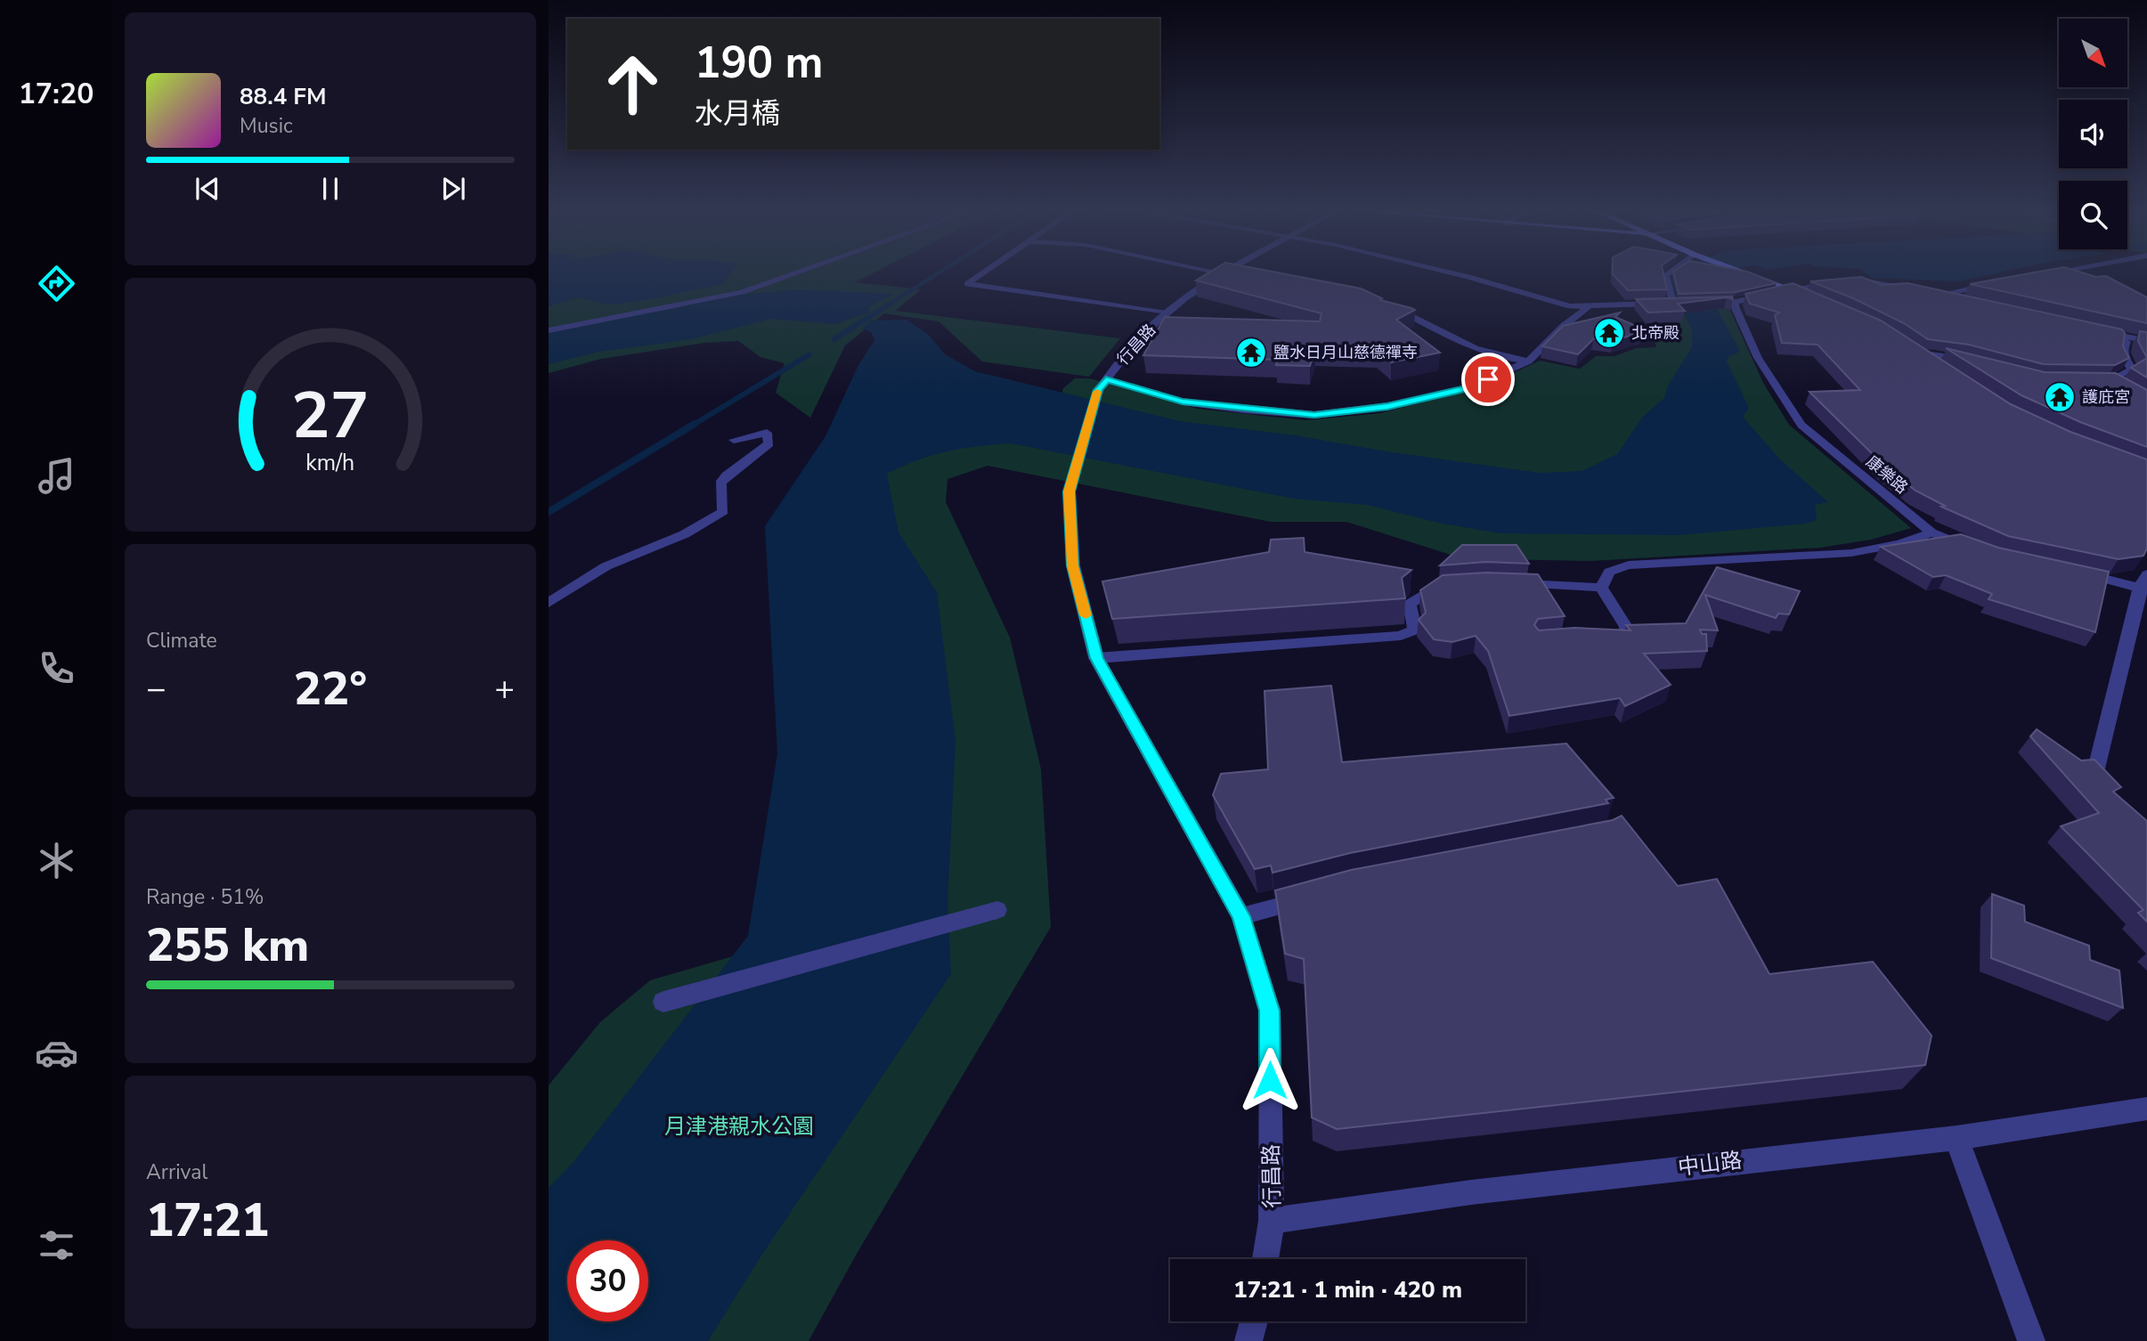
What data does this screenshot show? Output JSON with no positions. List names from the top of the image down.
{
  "streets": {
    "street": ["行昌路", "康樂路", "中山路"]
  },
  "crossings": [
    ["行昌路", "中山路"]
  ],
  "parks": ["月津港親水公園"],
  "places": {
    "temple": ["北帝殿", "鹽水日月山慈德禪寺", "護庇宮"]
  },
  "north": "bottom right",
  "page": {
    "tabs": "17:20",
    "turn": ["190 m", "水月橋"],
    "song": ["88.4 FM", "Music"],
    "tile": [
      "Climate",
      ["Range · 51%", "255 km"],
      ["Arrival", "17:21"]
    ],
    "heat": ["−", "22°", "+"],
    "limit": "30",
    "trip": "17:21 · 1 min · 420 m",
    "gauge": ["27", "km/h"]
  }
}
